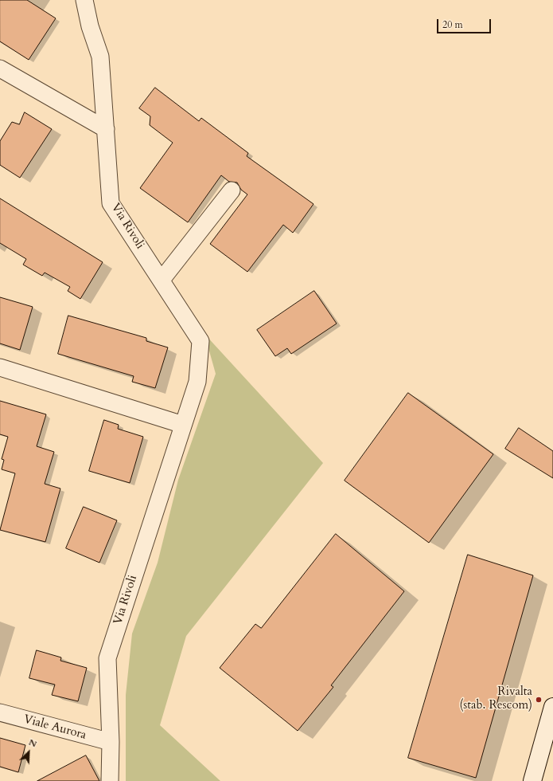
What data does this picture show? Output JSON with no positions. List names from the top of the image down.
{
  "streets": {
    "street": ["Via Rivoli", "Viale Aurora"]
  },
  "crossings": [
    ["Via Rivoli", "Viale Aurora"]
  ],
  "places": ["Rivalta (stab. Rescom)"],
  "scale_bar": "20 m",
  "north": "top right"
}
